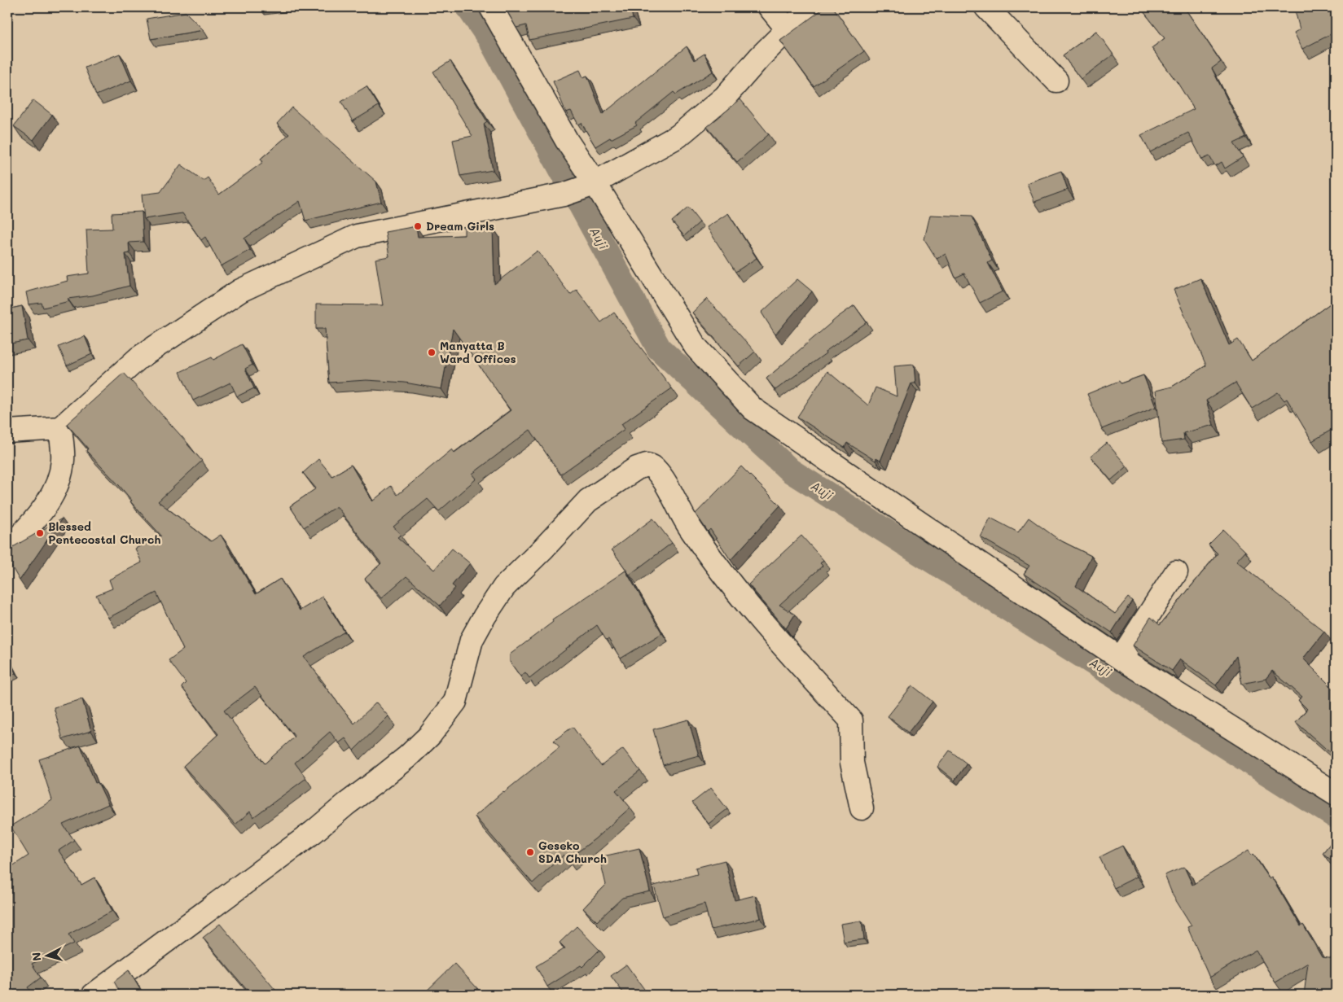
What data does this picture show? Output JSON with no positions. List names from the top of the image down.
{
  "water": ["Auji"],
  "places": [
    "Dream Girls",
    "Manyatta B Ward Offices",
    "Blessed Pentecostal Church",
    "Geseko SDA Church"
  ],
  "north": "left"
}
